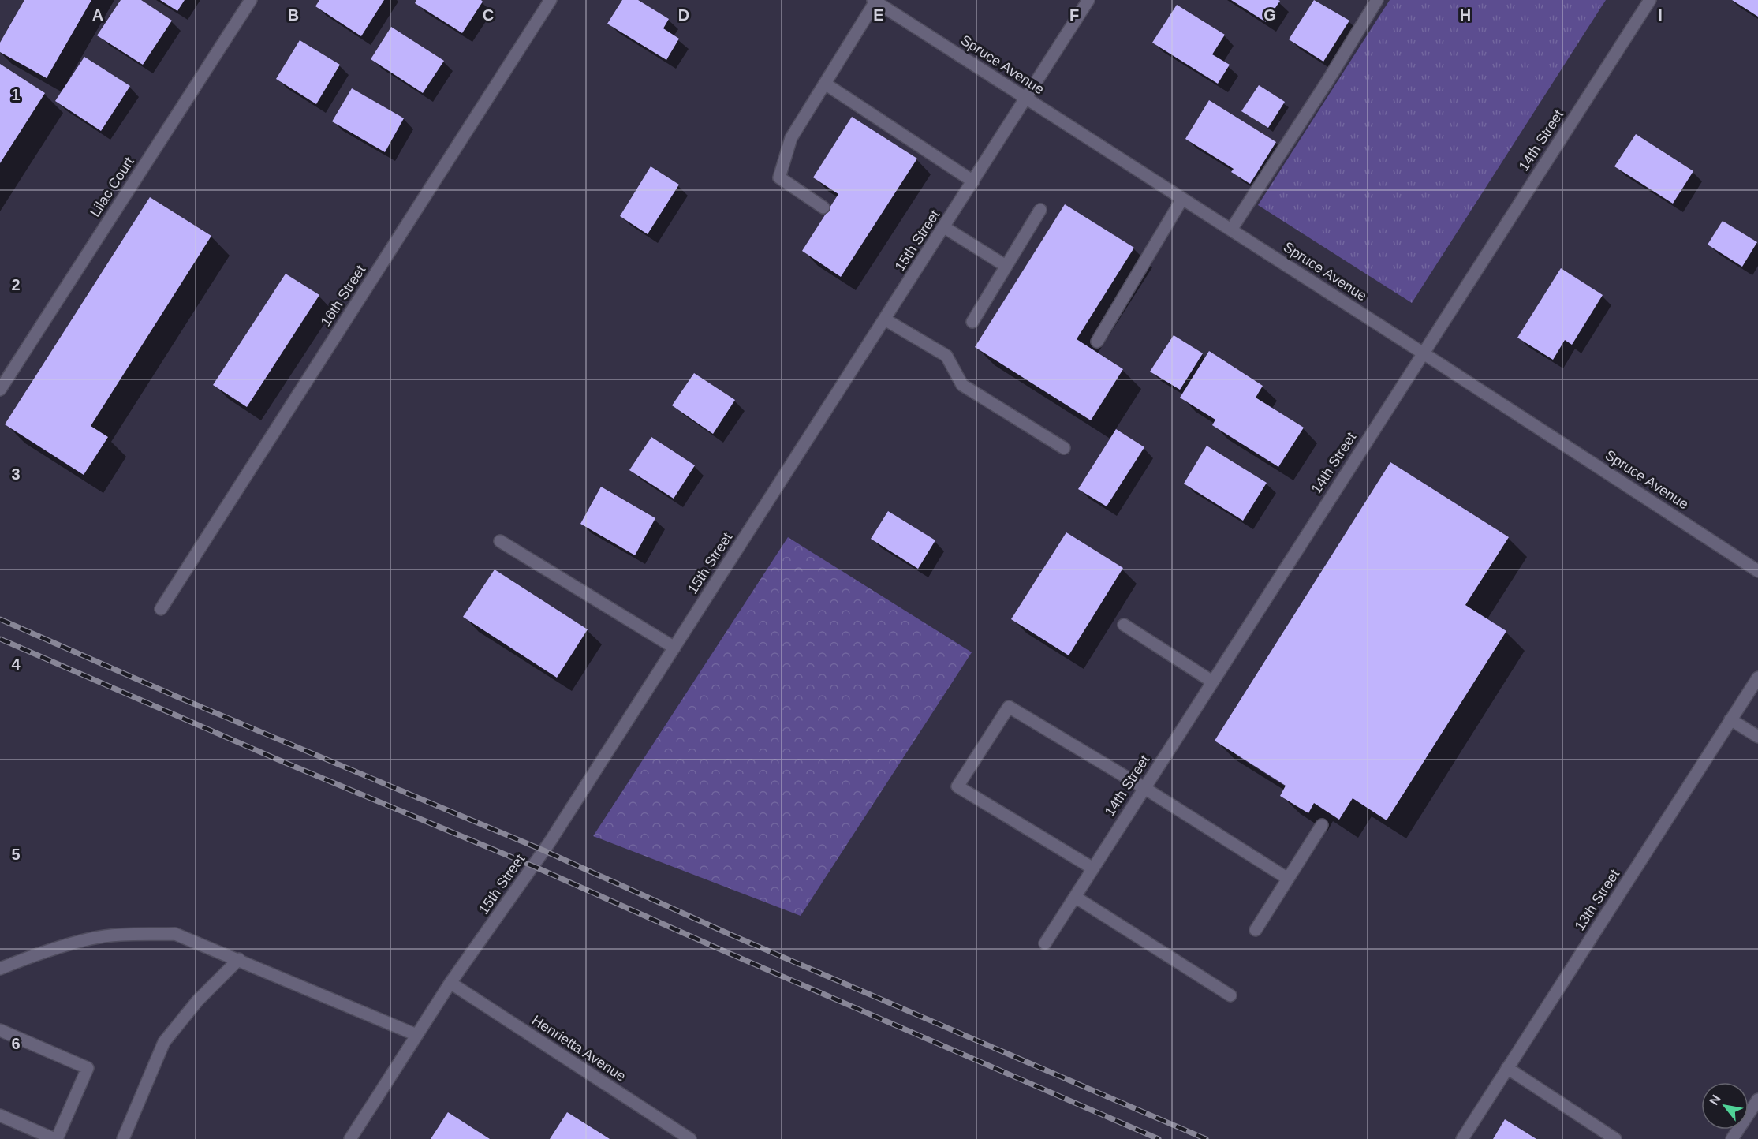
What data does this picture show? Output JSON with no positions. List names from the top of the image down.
{
  "streets": {
    "street": [
      "Spruce Avenue",
      "14th Street",
      "Lilac Court",
      "15th Street",
      "16th Street",
      "13th Street",
      "Henrietta Avenue"
    ]
  },
  "crossings": [
    ["Spruce Avenue", "14th Street"],
    ["Spruce Avenue", "15th Street"],
    ["15th Street", "Henrietta Avenue"]
  ],
  "north": "top left",
  "grid": {
    "columns": [
      "A",
      "B",
      "C",
      "D",
      "E",
      "F",
      "G",
      "H",
      "I"
    ],
    "rows": [
      "1",
      "2",
      "3",
      "4",
      "5",
      "6"
    ]
  }
}
